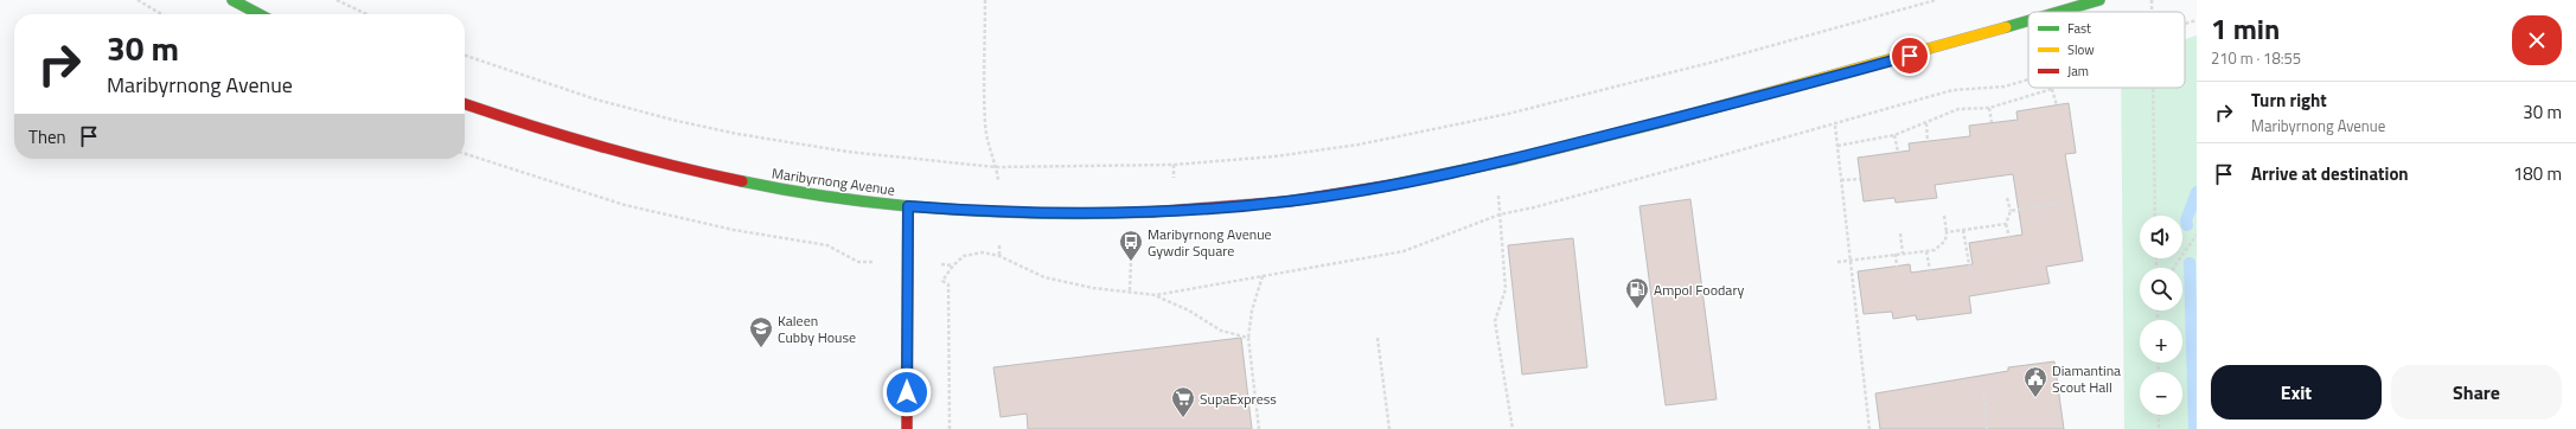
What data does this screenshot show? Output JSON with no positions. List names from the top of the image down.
{
  "streets": {
    "street": ["Maribyrnong Avenue"]
  },
  "places": {
    "bus stop": ["Maribyrnong Avenue Gywdir Square"],
    "fuel station": ["Ampol Foodary"],
    "school or university": ["Kaleen Cubby House"],
    "public building": ["Diamantina Scout Hall"],
    "supermarket": ["SupaExpress"]
  },
  "legend": ["Fast", "Slow", "Jam"],
  "page": {
    "heading": ["1 min", "210 m · 18:55"],
    "turn": ["30 m", "Maribyrnong Avenue"],
    "list": [
      {
        "name": "Turn right",
        "note": "Maribyrnong Avenue",
        "value": "30 m"
      },
      {
        "name": "Arrive at destination",
        "value": "180 m"
      }
    ],
    "then": "Then",
    "map_buttons": ["+", "−"],
    "buttons": ["Exit", "Share"]
  }
}
